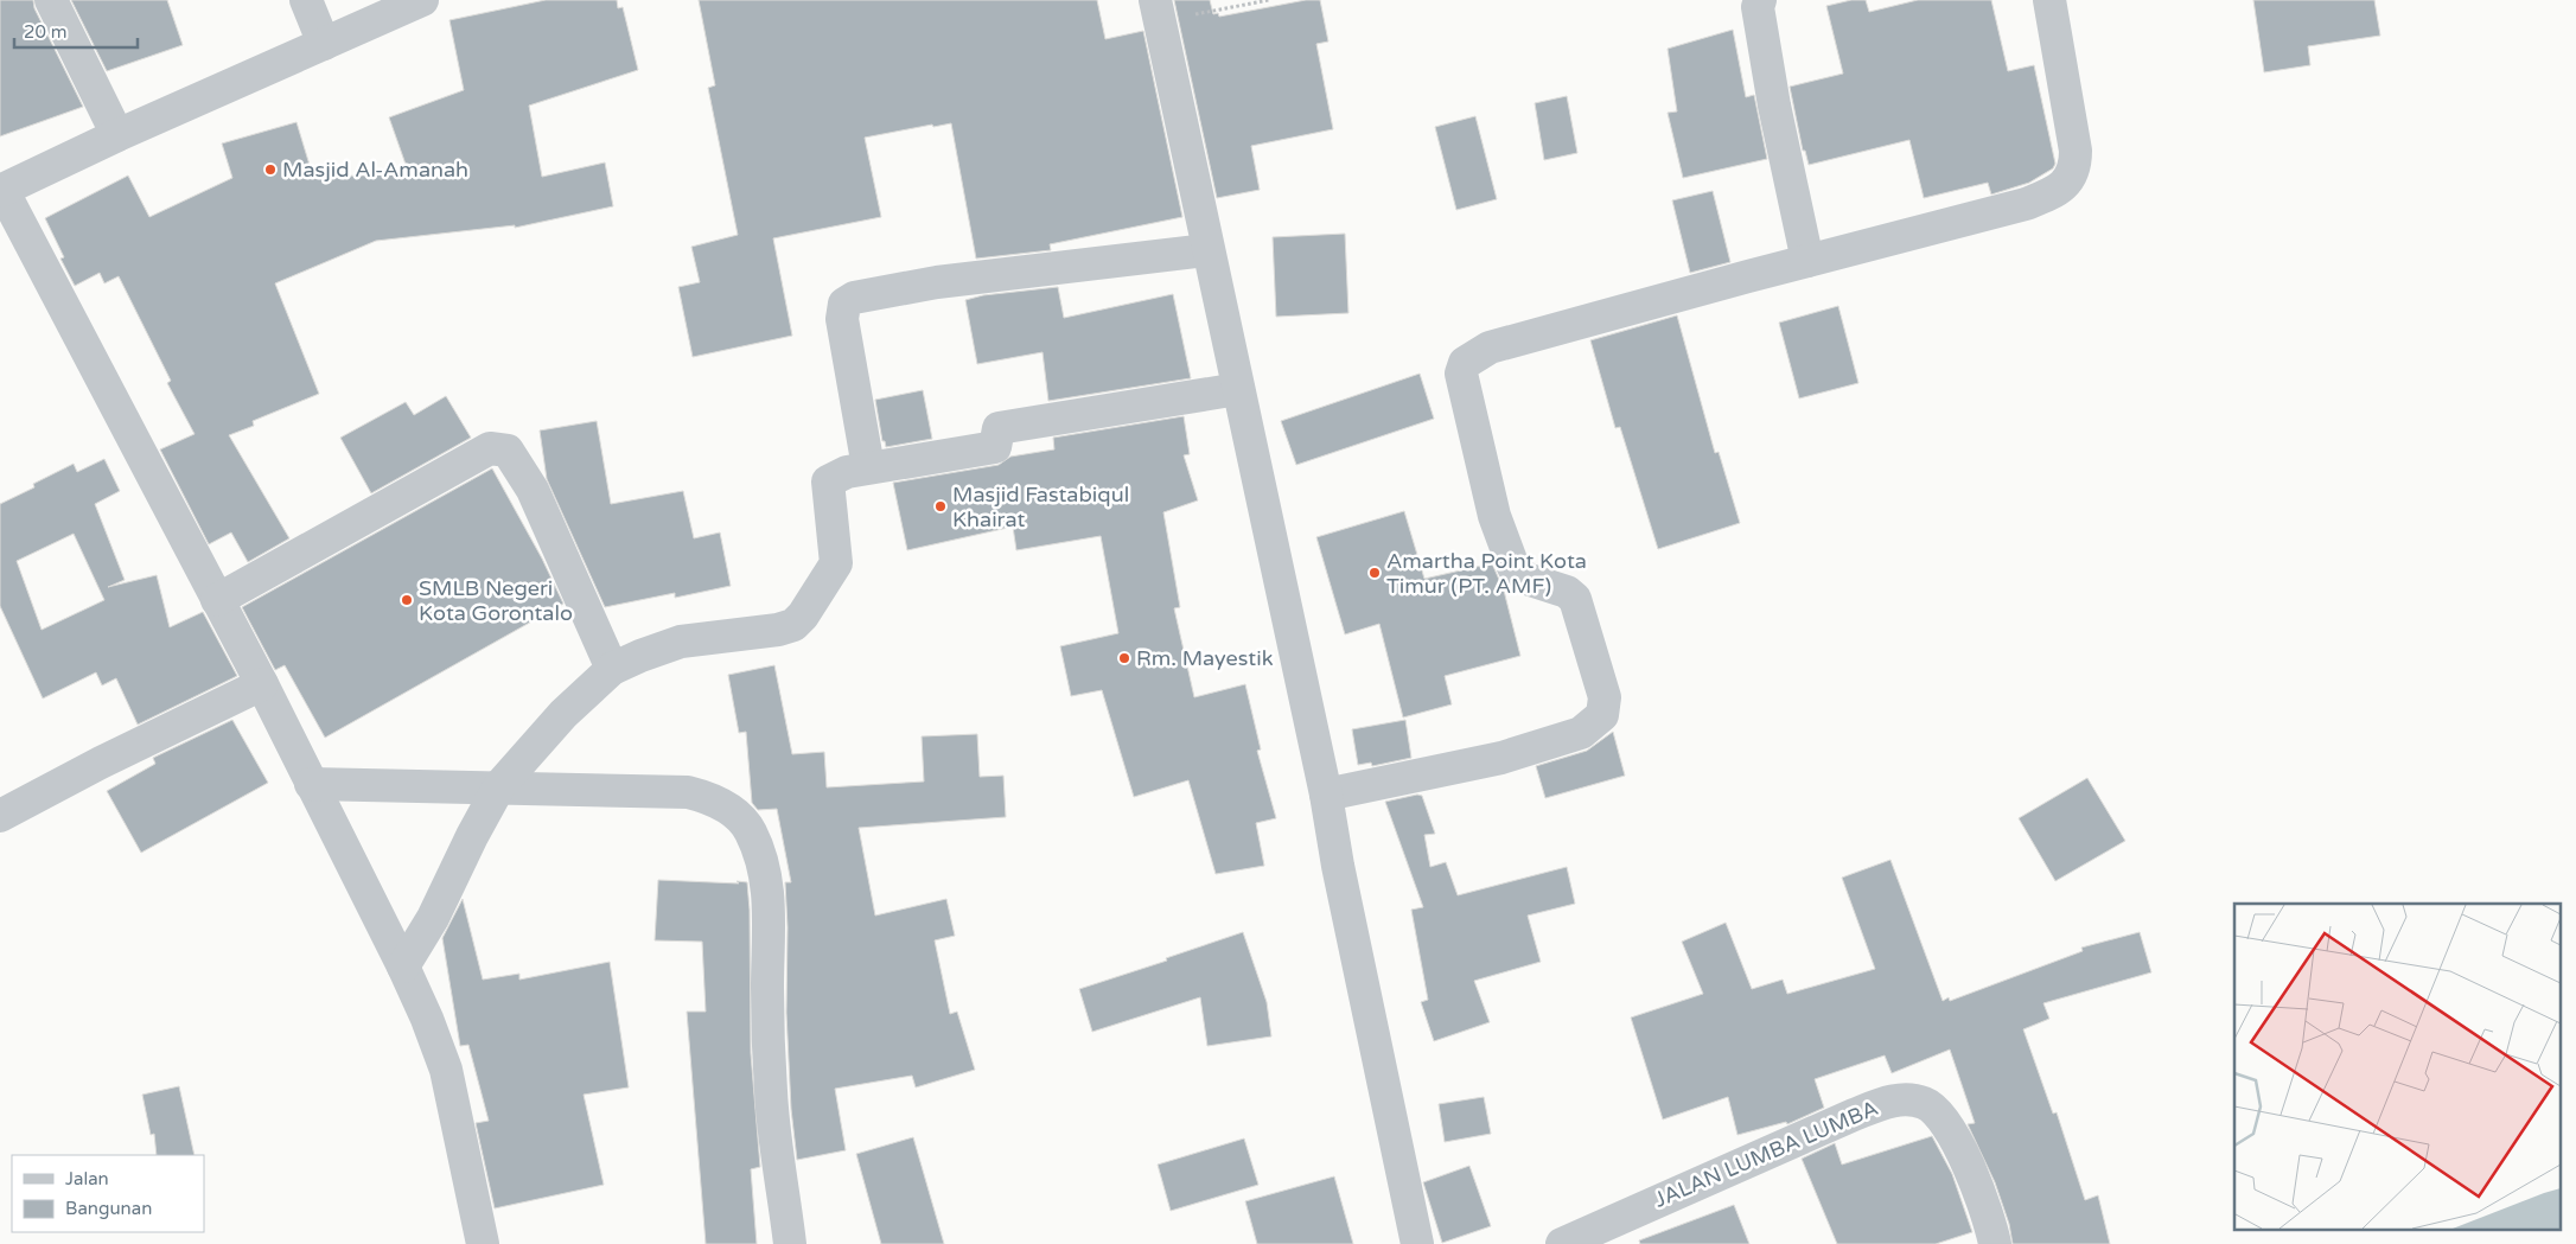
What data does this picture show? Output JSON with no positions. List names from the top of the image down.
{
  "streets": {
    "street": ["JALAN LUMBA LUMBA"]
  },
  "places": [
    "Masjid Al-Amanah",
    "Masjid Fastabiqul Khairat",
    "Amartha Point Kota Timur (PT. AMF)",
    "SMLB Negeri Kota Gorontalo",
    "Rm. Mayestik"
  ],
  "legend": ["Jalan", "Bangunan"],
  "scale_bar": "20 m"
}
